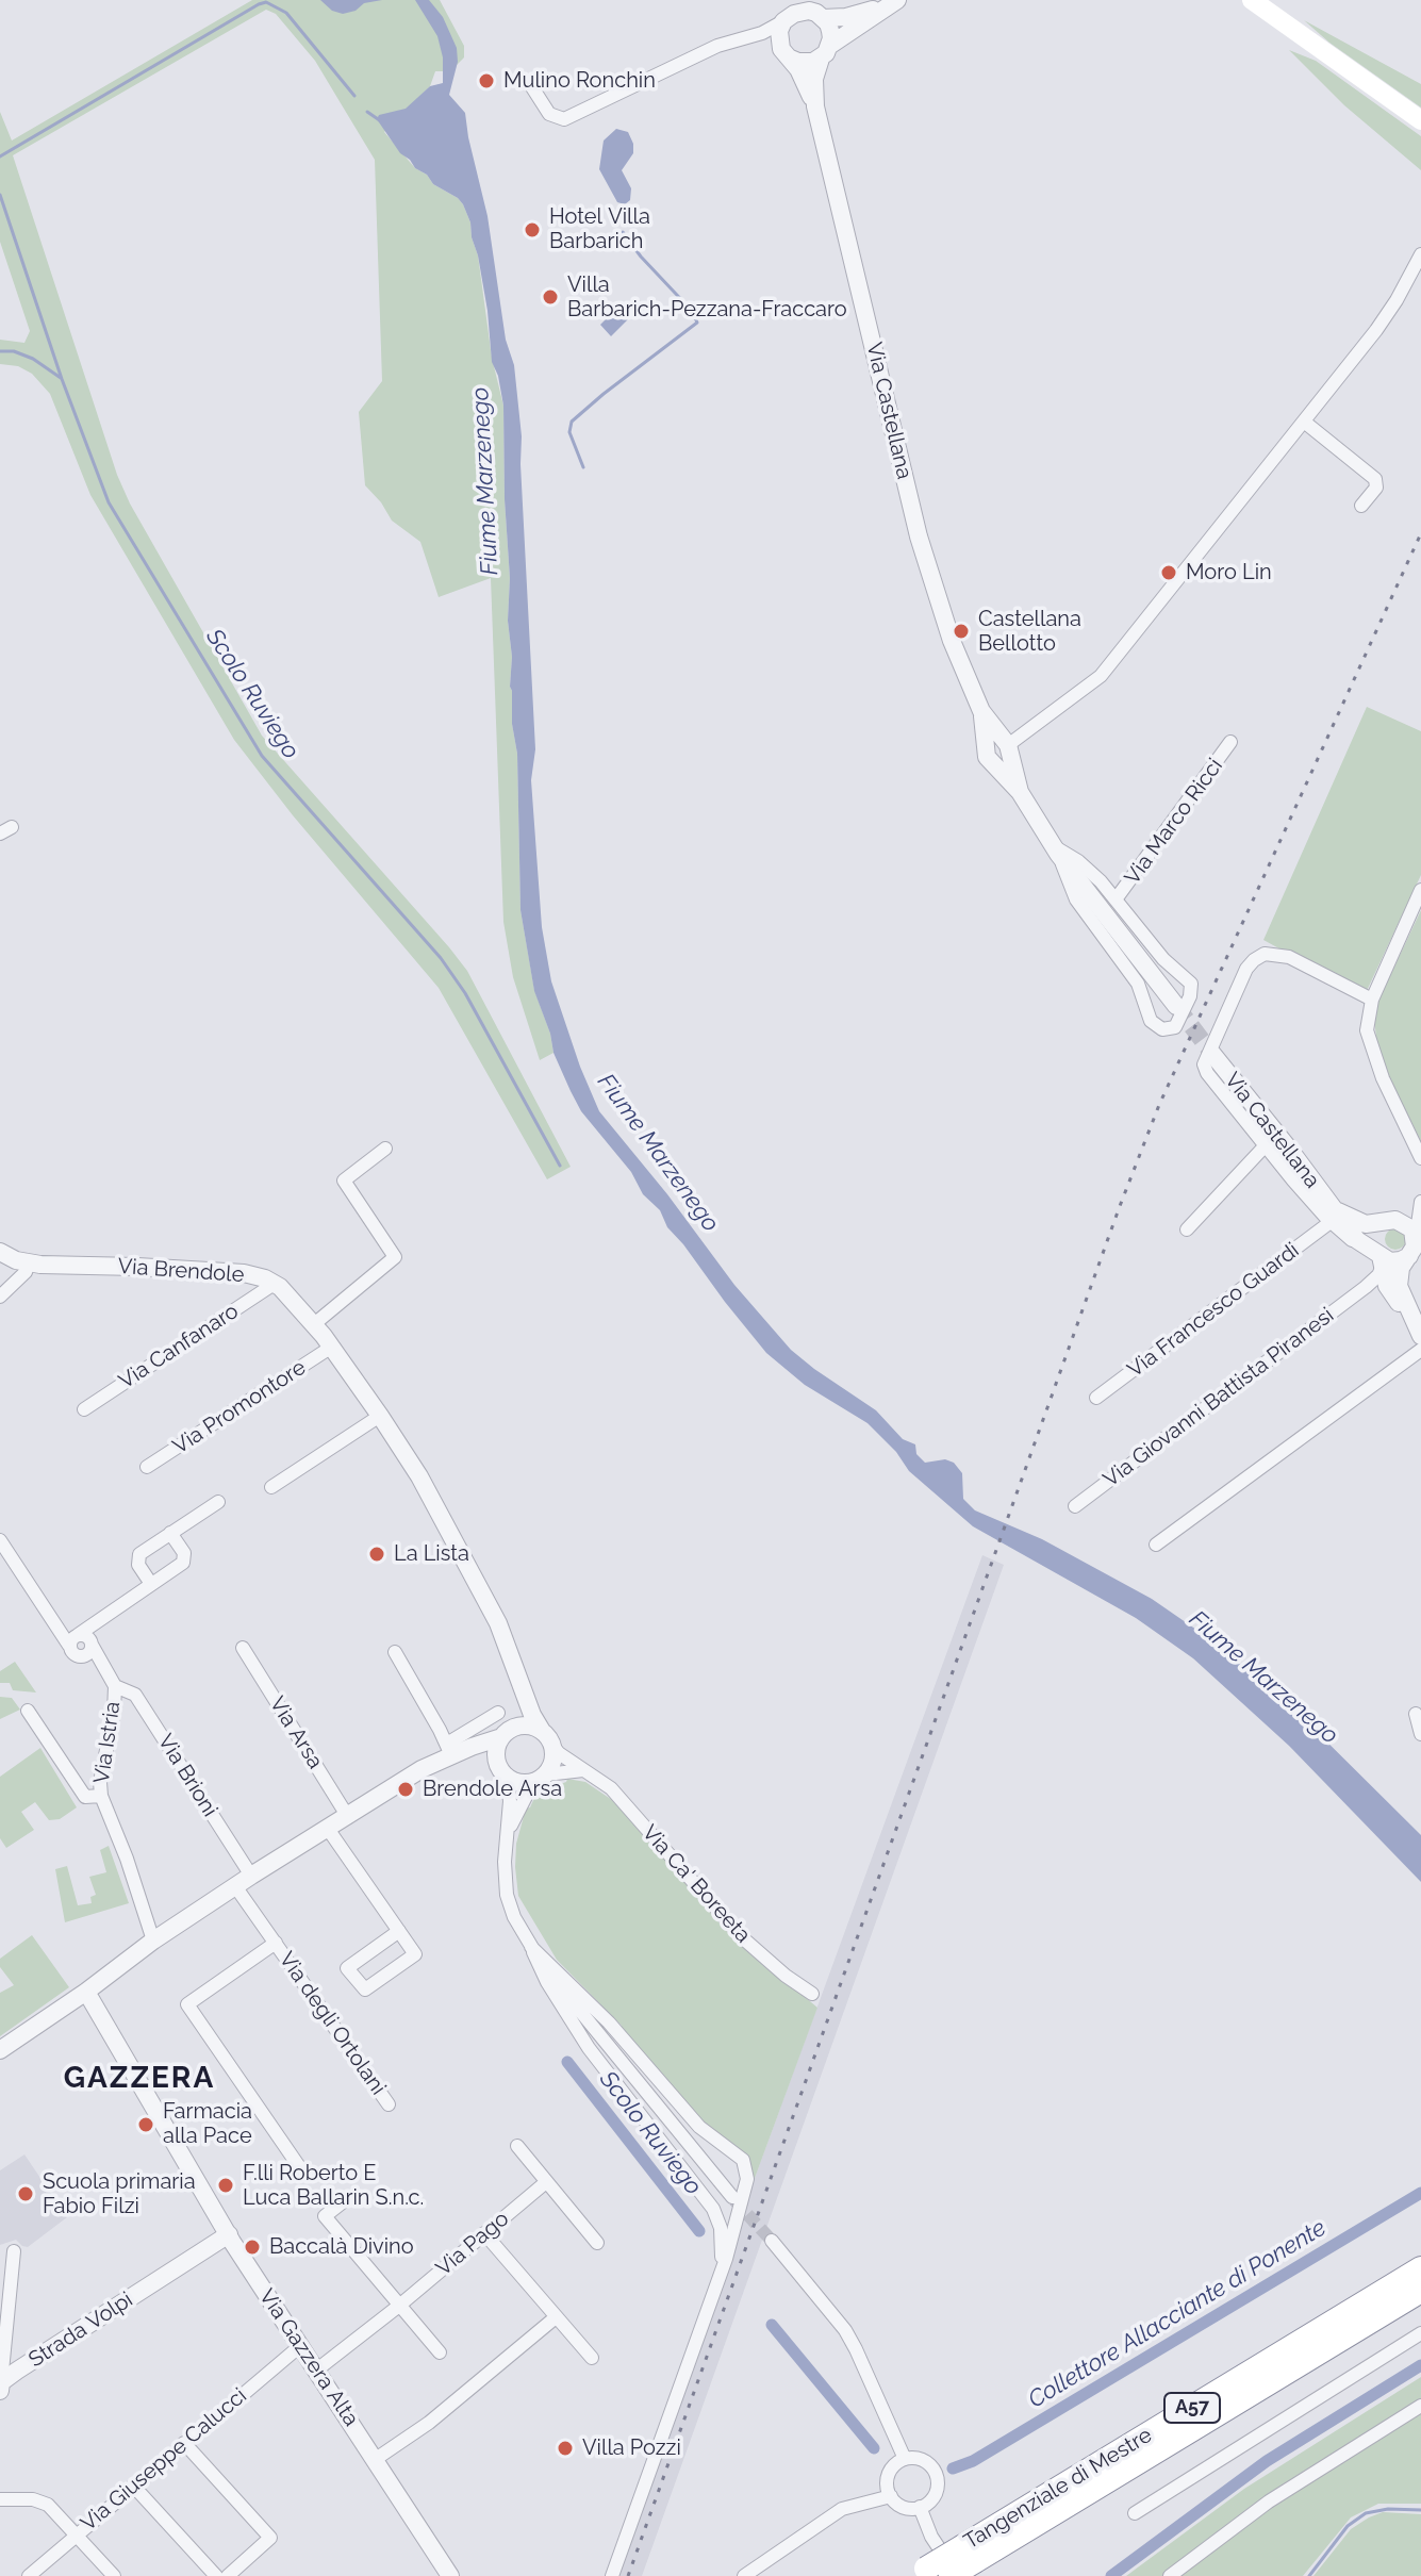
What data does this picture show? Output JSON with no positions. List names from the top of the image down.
{
  "streets": {
    "highway": ["A57", "Tangenziale di Mestre"],
    "street": [
      "Via Castellana",
      "Via Marco Ricci",
      "Via Brendole",
      "Via Francesco Guardi",
      "Via Canfanaro",
      "Via Giovanni Battista Piranesi",
      "Via Promontore",
      "Via Arsa",
      "Via Istria",
      "Via Brioni",
      "Via Ca' Boreeta",
      "Via degli Ortolani",
      "Via Pago",
      "Strada Volpi",
      "Via Gazzera Alta",
      "Via Giuseppe Calucci"
    ]
  },
  "crossings": [
    ["Via Castellana", "Via Francesco Guardi"],
    ["Via Castellana", "Via Giovanni Battista Piranesi"],
    ["Via Brendole", "Via Canfanaro"],
    ["Via Brendole", "Via Promontore"],
    ["Via Brendole", "Via Ca' Boreeta"],
    ["Via Istria", "Via Brioni"],
    ["Via Pago", "Via Gazzera Alta"],
    ["Strada Volpi", "Via Gazzera Alta"],
    ["Via Gazzera Alta", "Via Giuseppe Calucci"]
  ],
  "districts": ["GAZZERA"],
  "water": ["Fiume Marzenego", "Scolo Ruviego", "Collettore Allacciante di Ponente"],
  "places": [
    "Mulino Ronchin",
    "Hotel Villa Barbarich",
    "Villa Barbarich-Pezzana-Fraccaro",
    "Moro Lin",
    "Castellana Bellotto",
    "La Lista",
    "Brendole Arsa",
    "Farmacia alla Pace",
    "F.lli Roberto E Luca Ballarin S.n.c.",
    "Scuola primaria Fabio Filzi",
    "Baccalà Divino",
    "Villa Pozzi"
  ]
}
